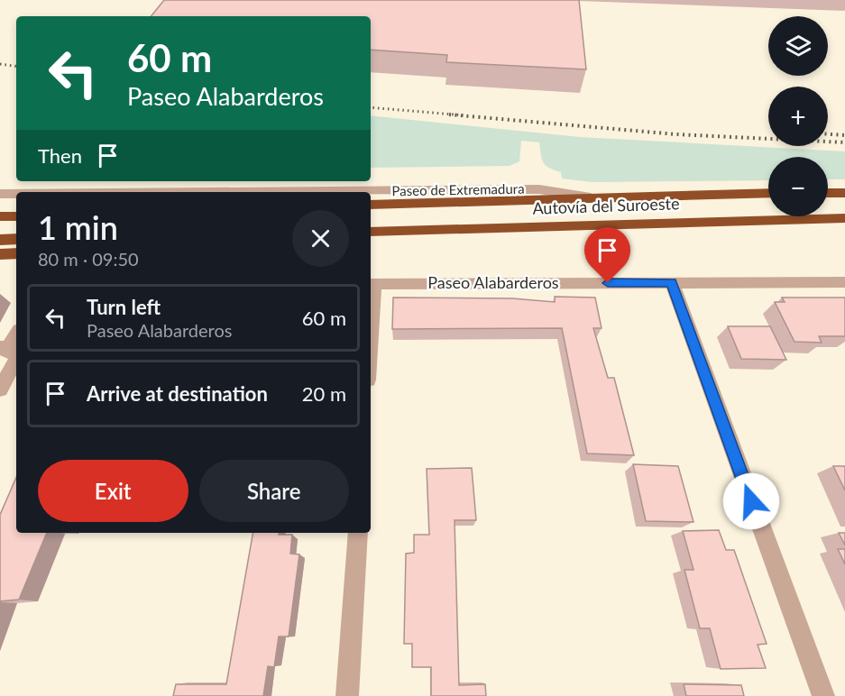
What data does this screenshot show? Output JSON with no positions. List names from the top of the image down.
{
  "streets": {
    "highway": ["Autovía del Suroeste"],
    "street": ["Paseo de Extremadura", "Paseo Alabarderos"]
  },
  "crossings": [
    ["Paseo de Extremadura", "Autovía del Suroeste"]
  ],
  "page": {
    "map_buttons": ["+", "−"],
    "turn": ["60 m", "Paseo Alabarderos"],
    "then": "Then",
    "heading": ["1 min", "80 m · 09:50"],
    "list": [
      {
        "name": "Turn left",
        "note": "Paseo Alabarderos",
        "value": "60 m"
      },
      {
        "name": "Arrive at destination",
        "value": "20 m"
      }
    ],
    "buttons": ["Exit", "Share"]
  }
}
